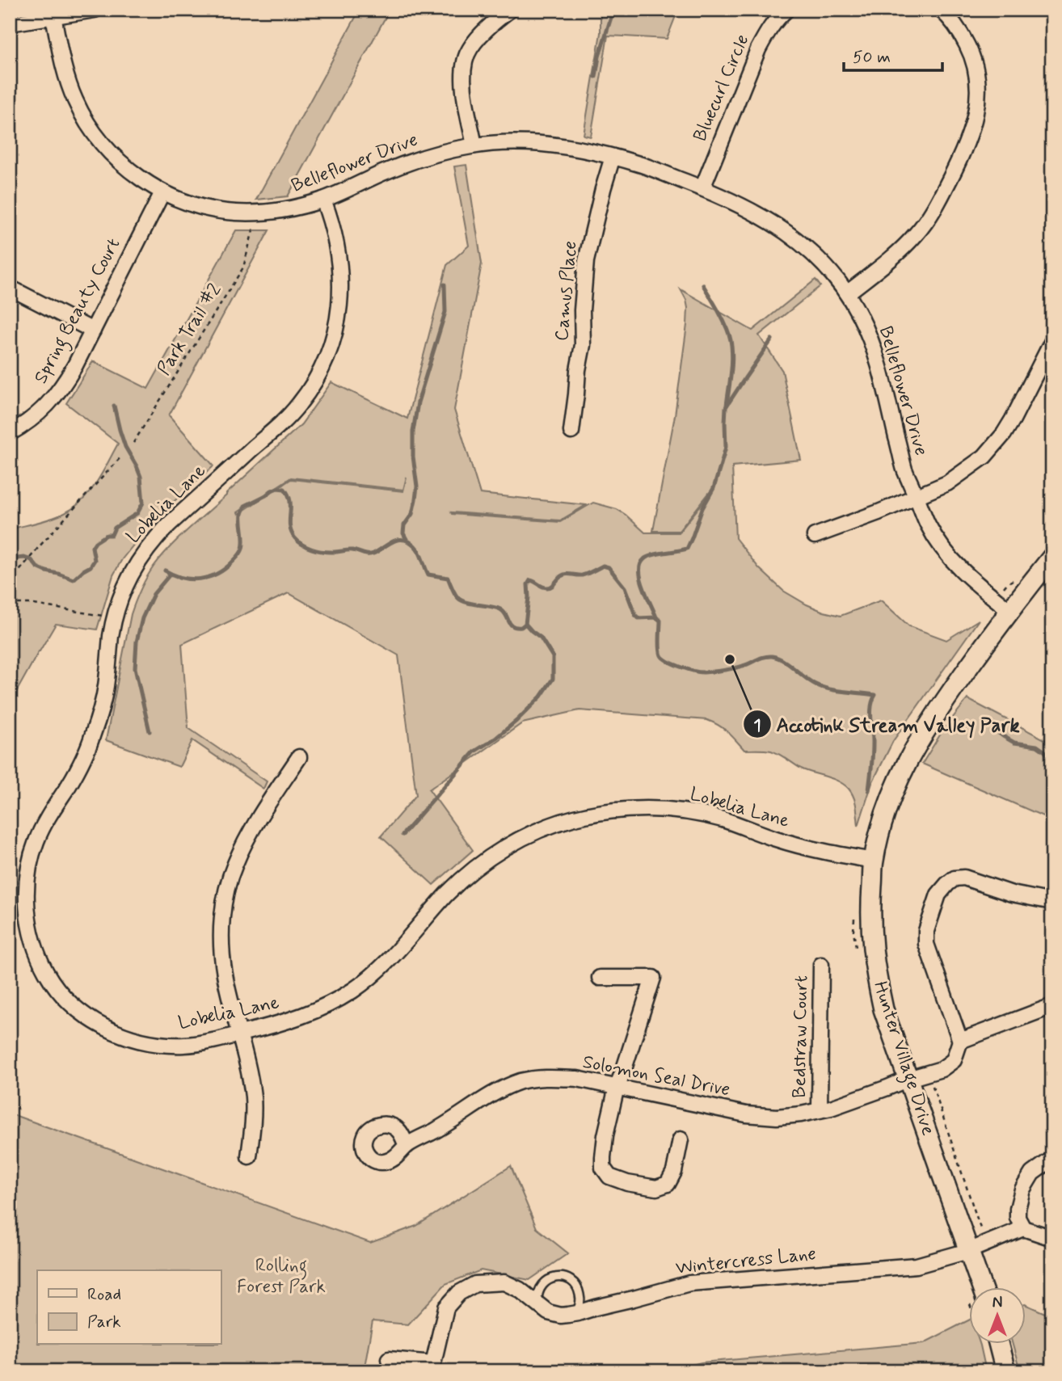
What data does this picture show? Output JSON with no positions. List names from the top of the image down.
{
  "streets": {
    "street": [
      "Bluecurl Circle",
      "Belleflower Drive",
      "Camus Place",
      "Spring Beauty Court",
      "Lobelia Lane",
      "Bedstraw Court",
      "Hunter Village Drive",
      "Solomon Seal Drive",
      "Wintercress Lane"
    ],
    "path": ["Park Trail #2"]
  },
  "crossings": [
    ["Bluecurl Circle", "Belleflower Drive"],
    ["Belleflower Drive", "Camus Place"],
    ["Belleflower Drive", "Spring Beauty Court"],
    ["Belleflower Drive", "Lobelia Lane"],
    ["Belleflower Drive", "Hunter Village Drive"],
    ["Lobelia Lane", "Hunter Village Drive"],
    ["Bedstraw Court", "Solomon Seal Drive"],
    ["Hunter Village Drive", "Solomon Seal Drive"],
    ["Hunter Village Drive", "Wintercress Lane"]
  ],
  "parks": ["Rolling Forest Park"],
  "places": ["Accotink Stream Valley Park"],
  "legend": ["Road", "Park"],
  "scale_bar": "50 m",
  "north": "top"
}
